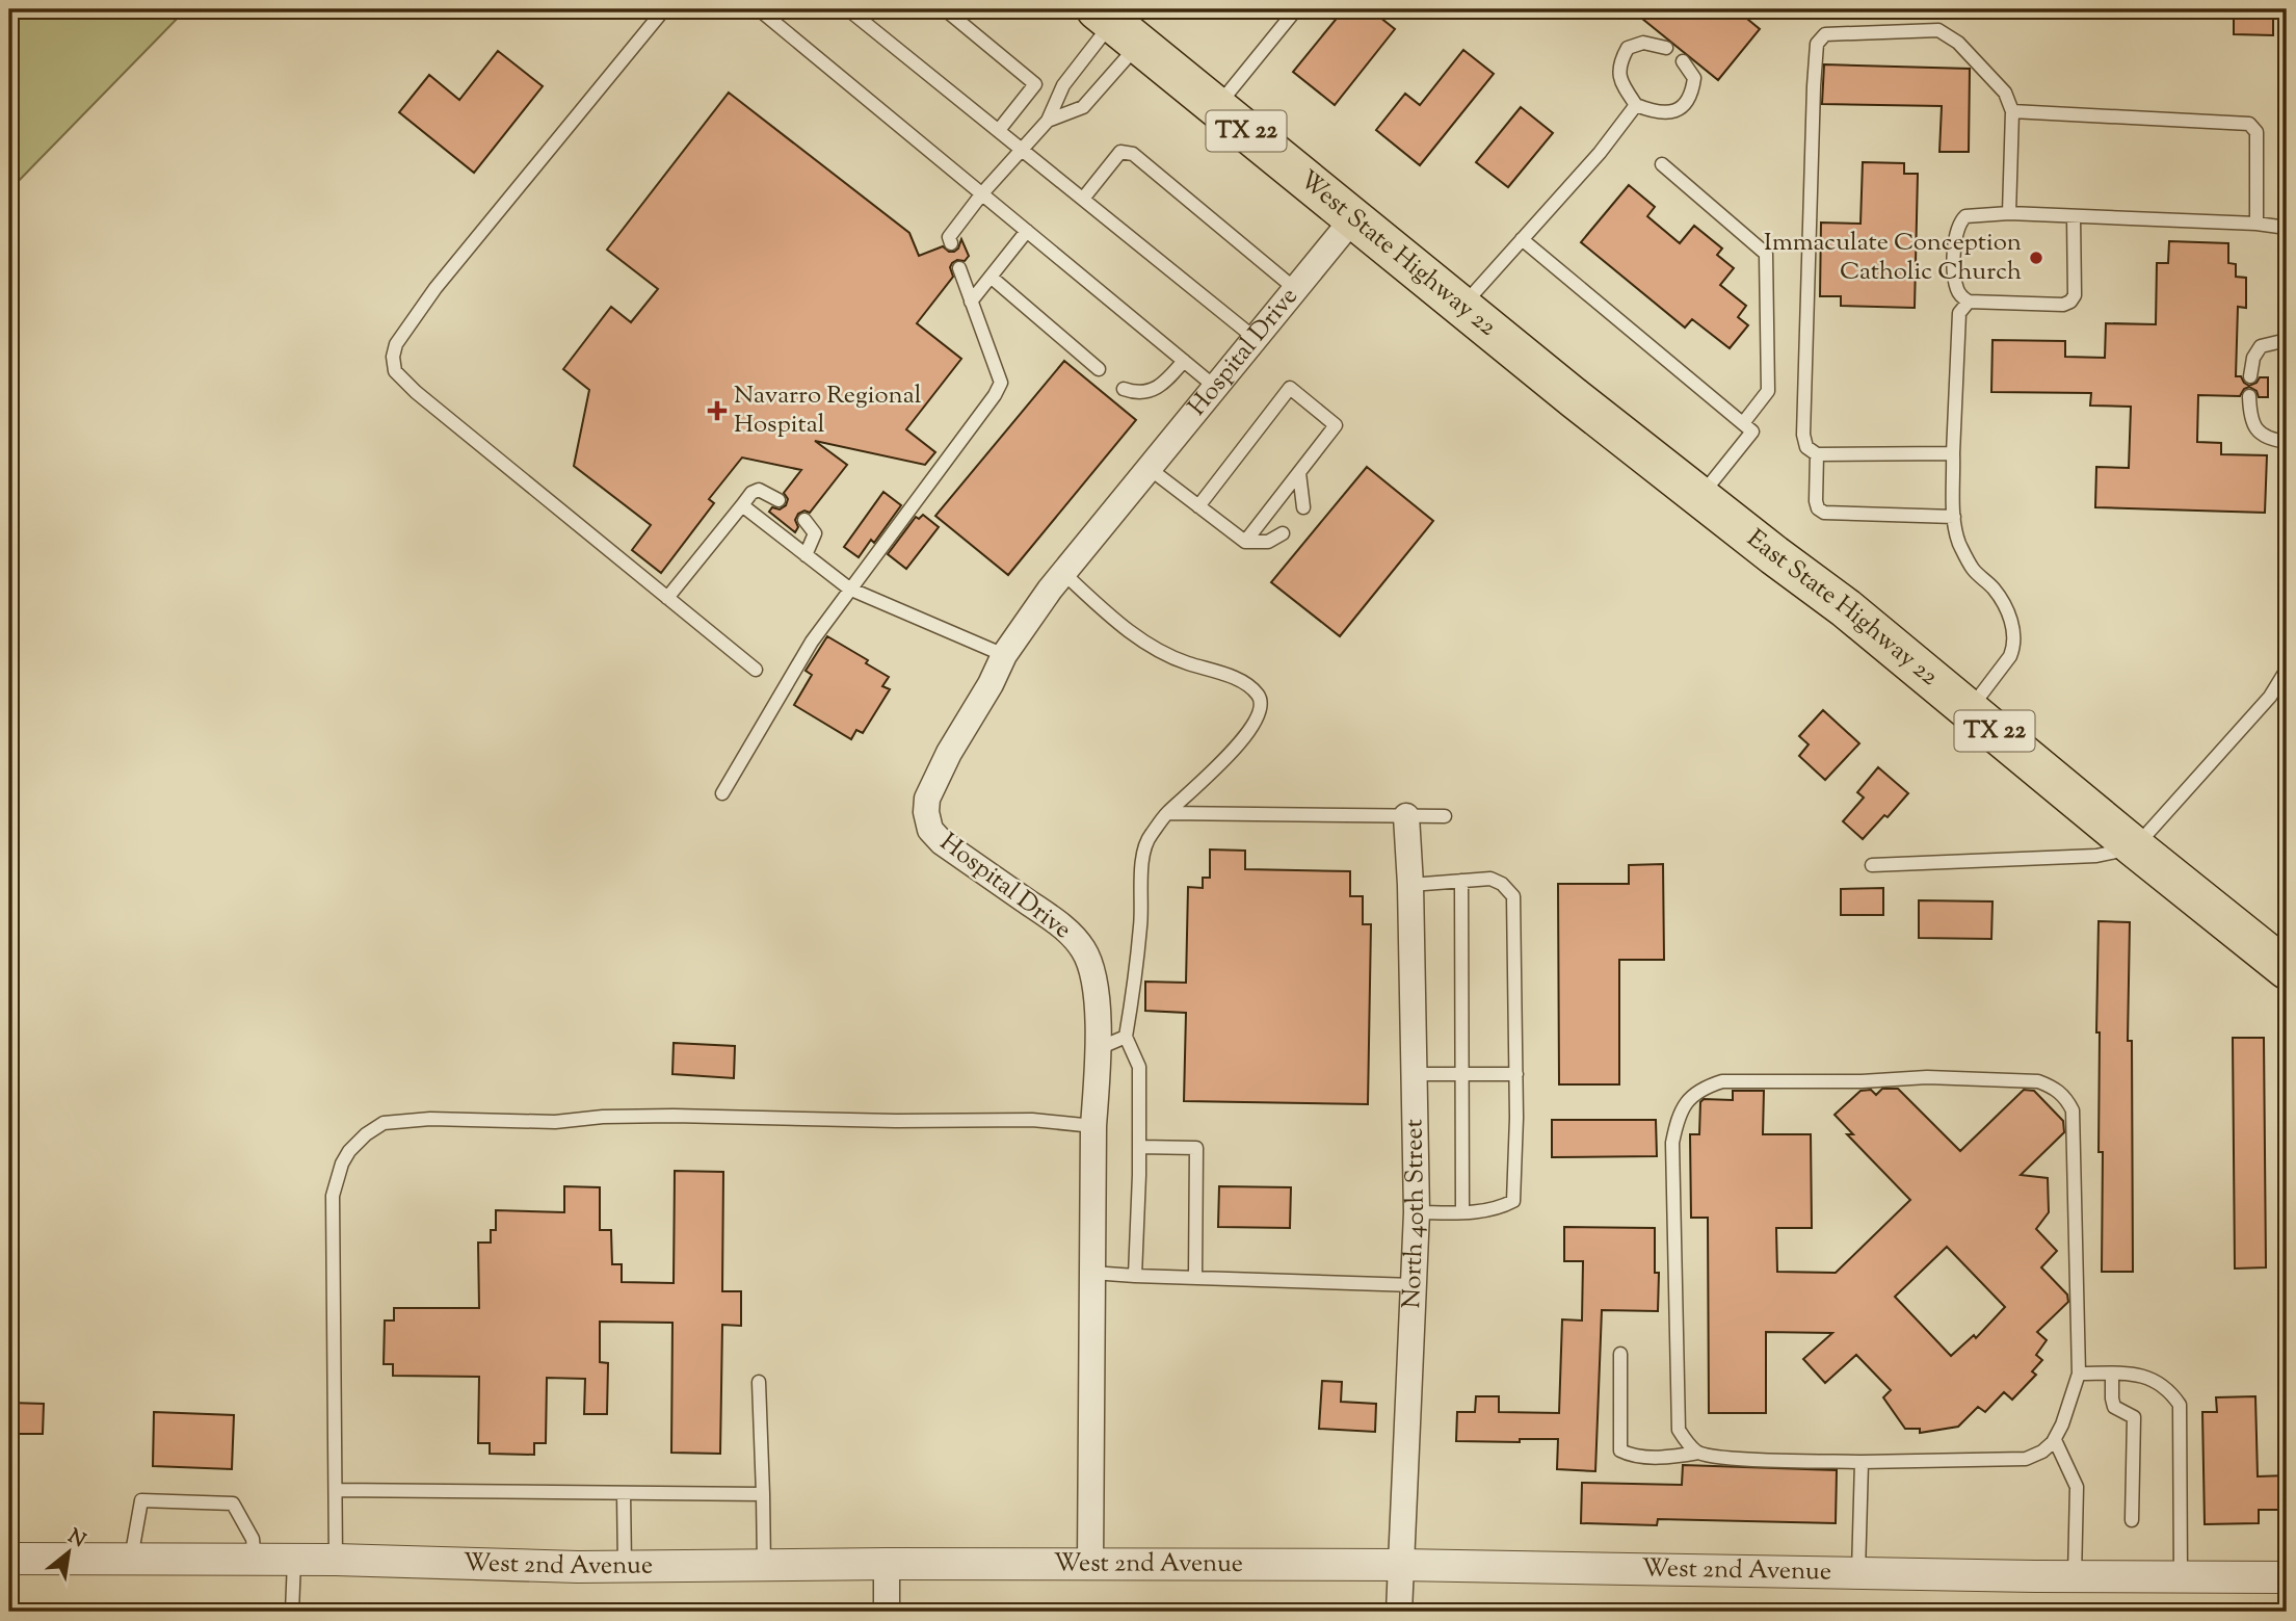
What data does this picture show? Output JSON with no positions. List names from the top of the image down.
{
  "streets": {
    "main road": ["TX 22", "West State Highway 22", "East State Highway 22"],
    "street": ["Hospital Drive", "North 40th Street", "West 2nd Avenue"]
  },
  "crossings": [
    ["West State Highway 22", "Hospital Drive"],
    ["West State Highway 22", "East State Highway 22"],
    ["Hospital Drive", "West 2nd Avenue"],
    ["North 40th Street", "West 2nd Avenue"]
  ],
  "places": {
    "other": ["Immaculate Conception Catholic Church"],
    "health": ["Navarro Regional Hospital"]
  },
  "north": "top right"
}
